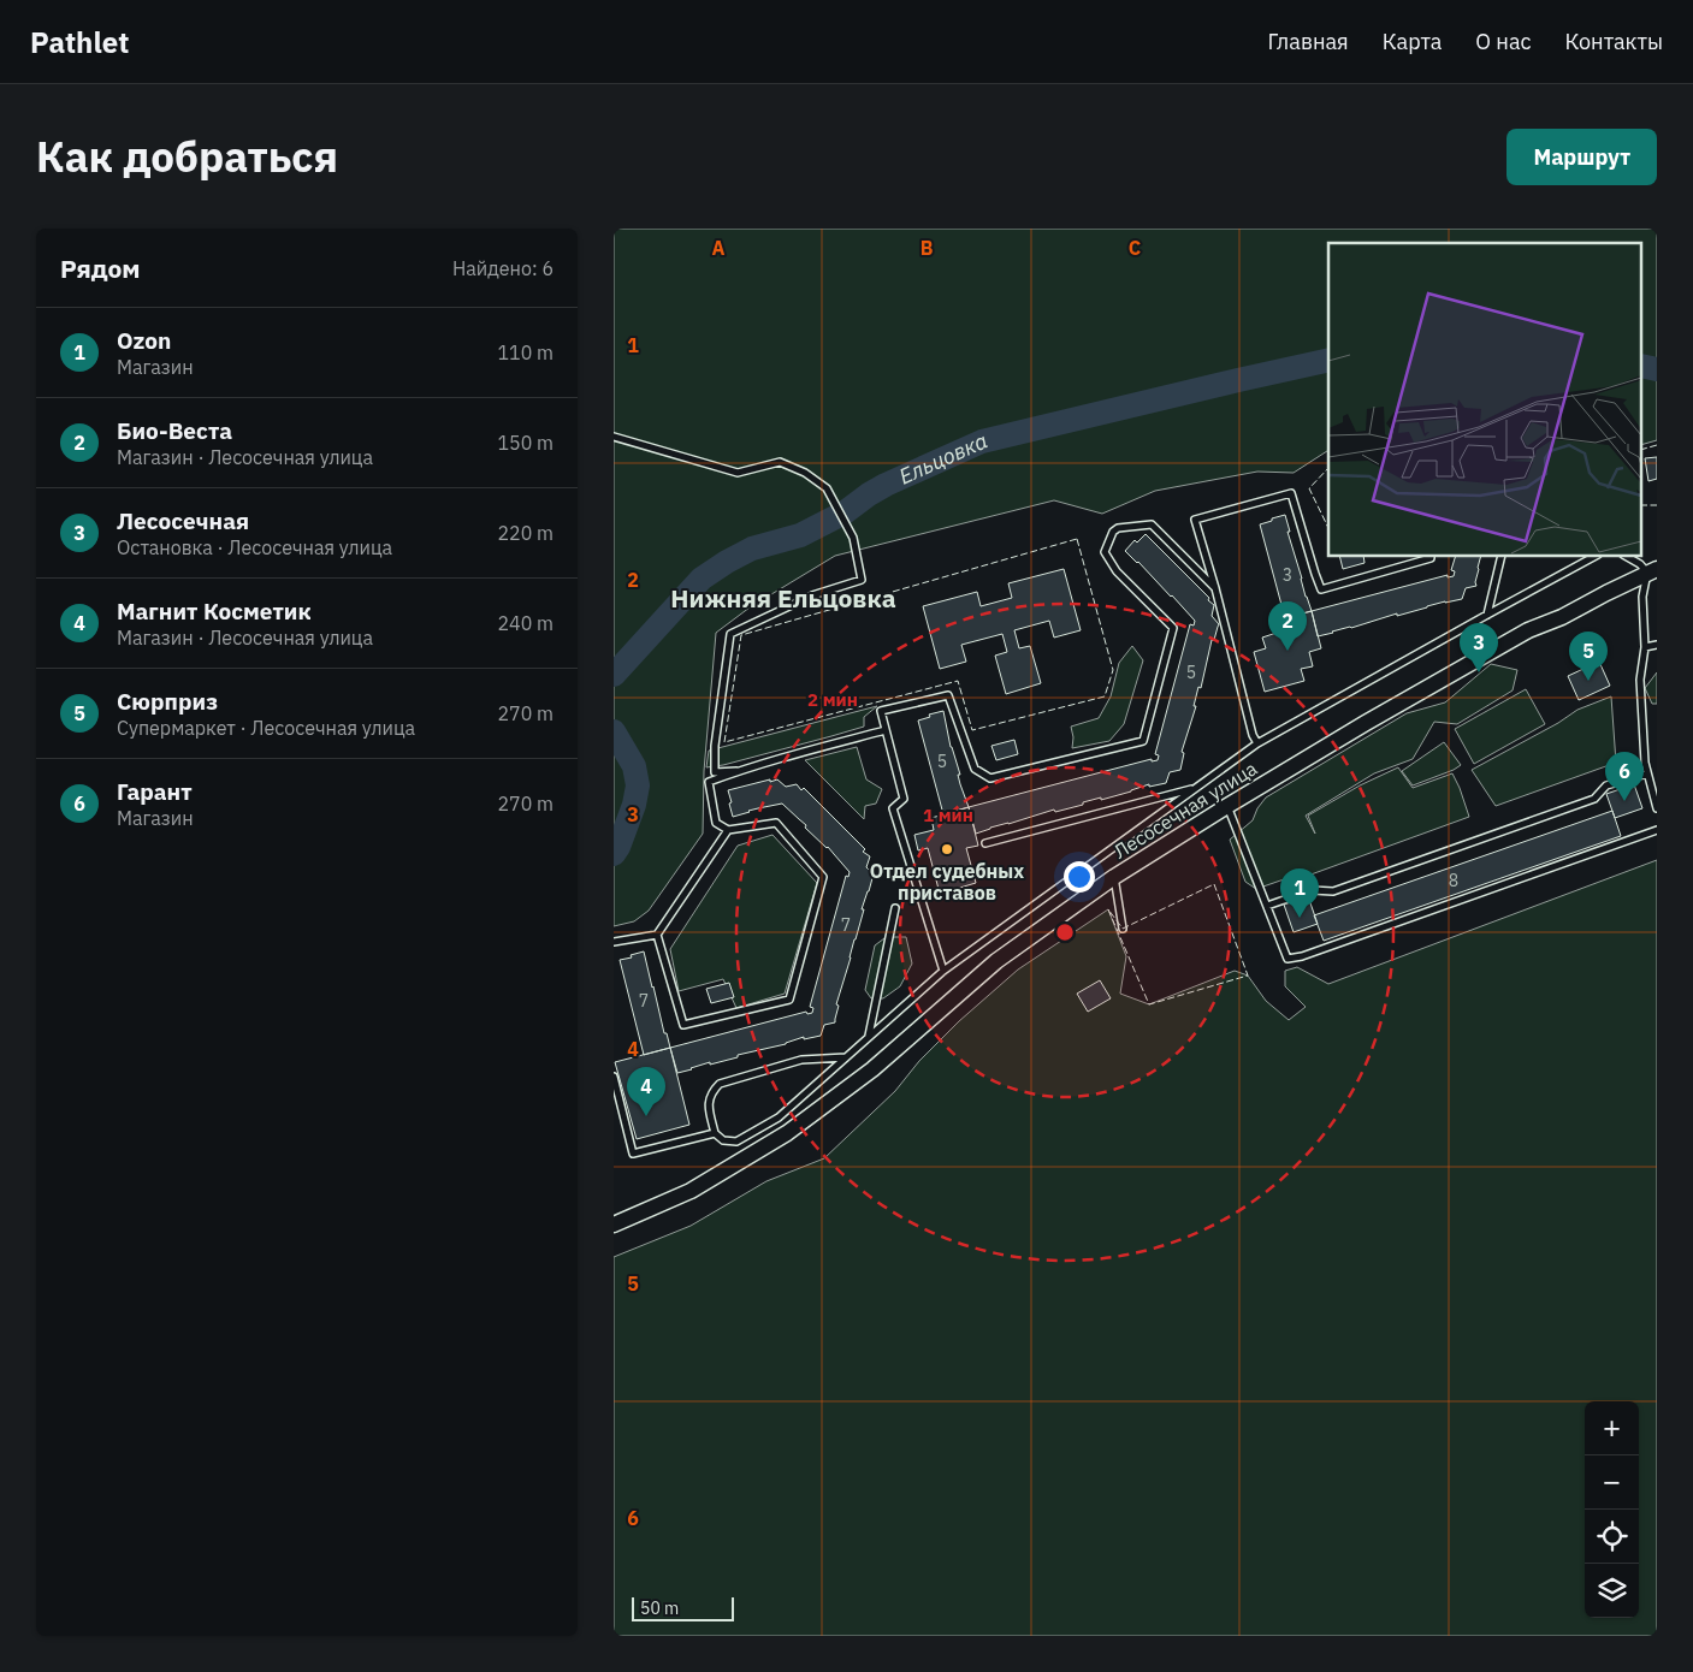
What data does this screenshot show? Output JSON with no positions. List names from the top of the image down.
{
  "streets": {
    "street": ["Лесосечная улица"]
  },
  "districts": ["Нижняя Ельцовка"],
  "water": ["Ельцовка"],
  "places": ["Отдел судебных приставов"],
  "house_numbers": [
    "3",
    "5",
    "5",
    "8",
    "7",
    "7"
  ],
  "scale_bar": "50 m",
  "page": {
    "header": "Pathlet",
    "nav": [
      "Главная",
      "Карта",
      "О нас",
      "Контакты"
    ],
    "title": "Как добраться",
    "buttons": "Маршрут",
    "heading": ["Рядом", "Найдено: 6"],
    "list": [
      {
        "mark": "1",
        "name": "Ozon",
        "note": "Магазин",
        "value": "110 m"
      },
      {
        "mark": "2",
        "name": "Био-Веста",
        "note": "Магазин · Лесосечная улица",
        "value": "150 m"
      },
      {
        "mark": "3",
        "name": "Лесосечная",
        "note": "Остановка · Лесосечная улица",
        "value": "220 m"
      },
      {
        "mark": "4",
        "name": "Магнит Косметик",
        "note": "Магазин · Лесосечная улица",
        "value": "240 m"
      },
      {
        "mark": "5",
        "name": "Сюрприз",
        "note": "Супермаркет · Лесосечная улица",
        "value": "270 m"
      },
      {
        "mark": "6",
        "name": "Гарант",
        "note": "Магазин",
        "value": "270 m"
      }
    ],
    "pins": [
      "2",
      "3",
      "5",
      "6",
      "1",
      "4"
    ],
    "map_buttons": ["+", "−"],
    "scale": "50 m"
  },
  "grid": {
    "columns": ["A", "B", "C"],
    "rows": [
      "1",
      "2",
      "3",
      "4",
      "5",
      "6"
    ]
  },
  "rings": ["2 мин", "1 мин"]
}
